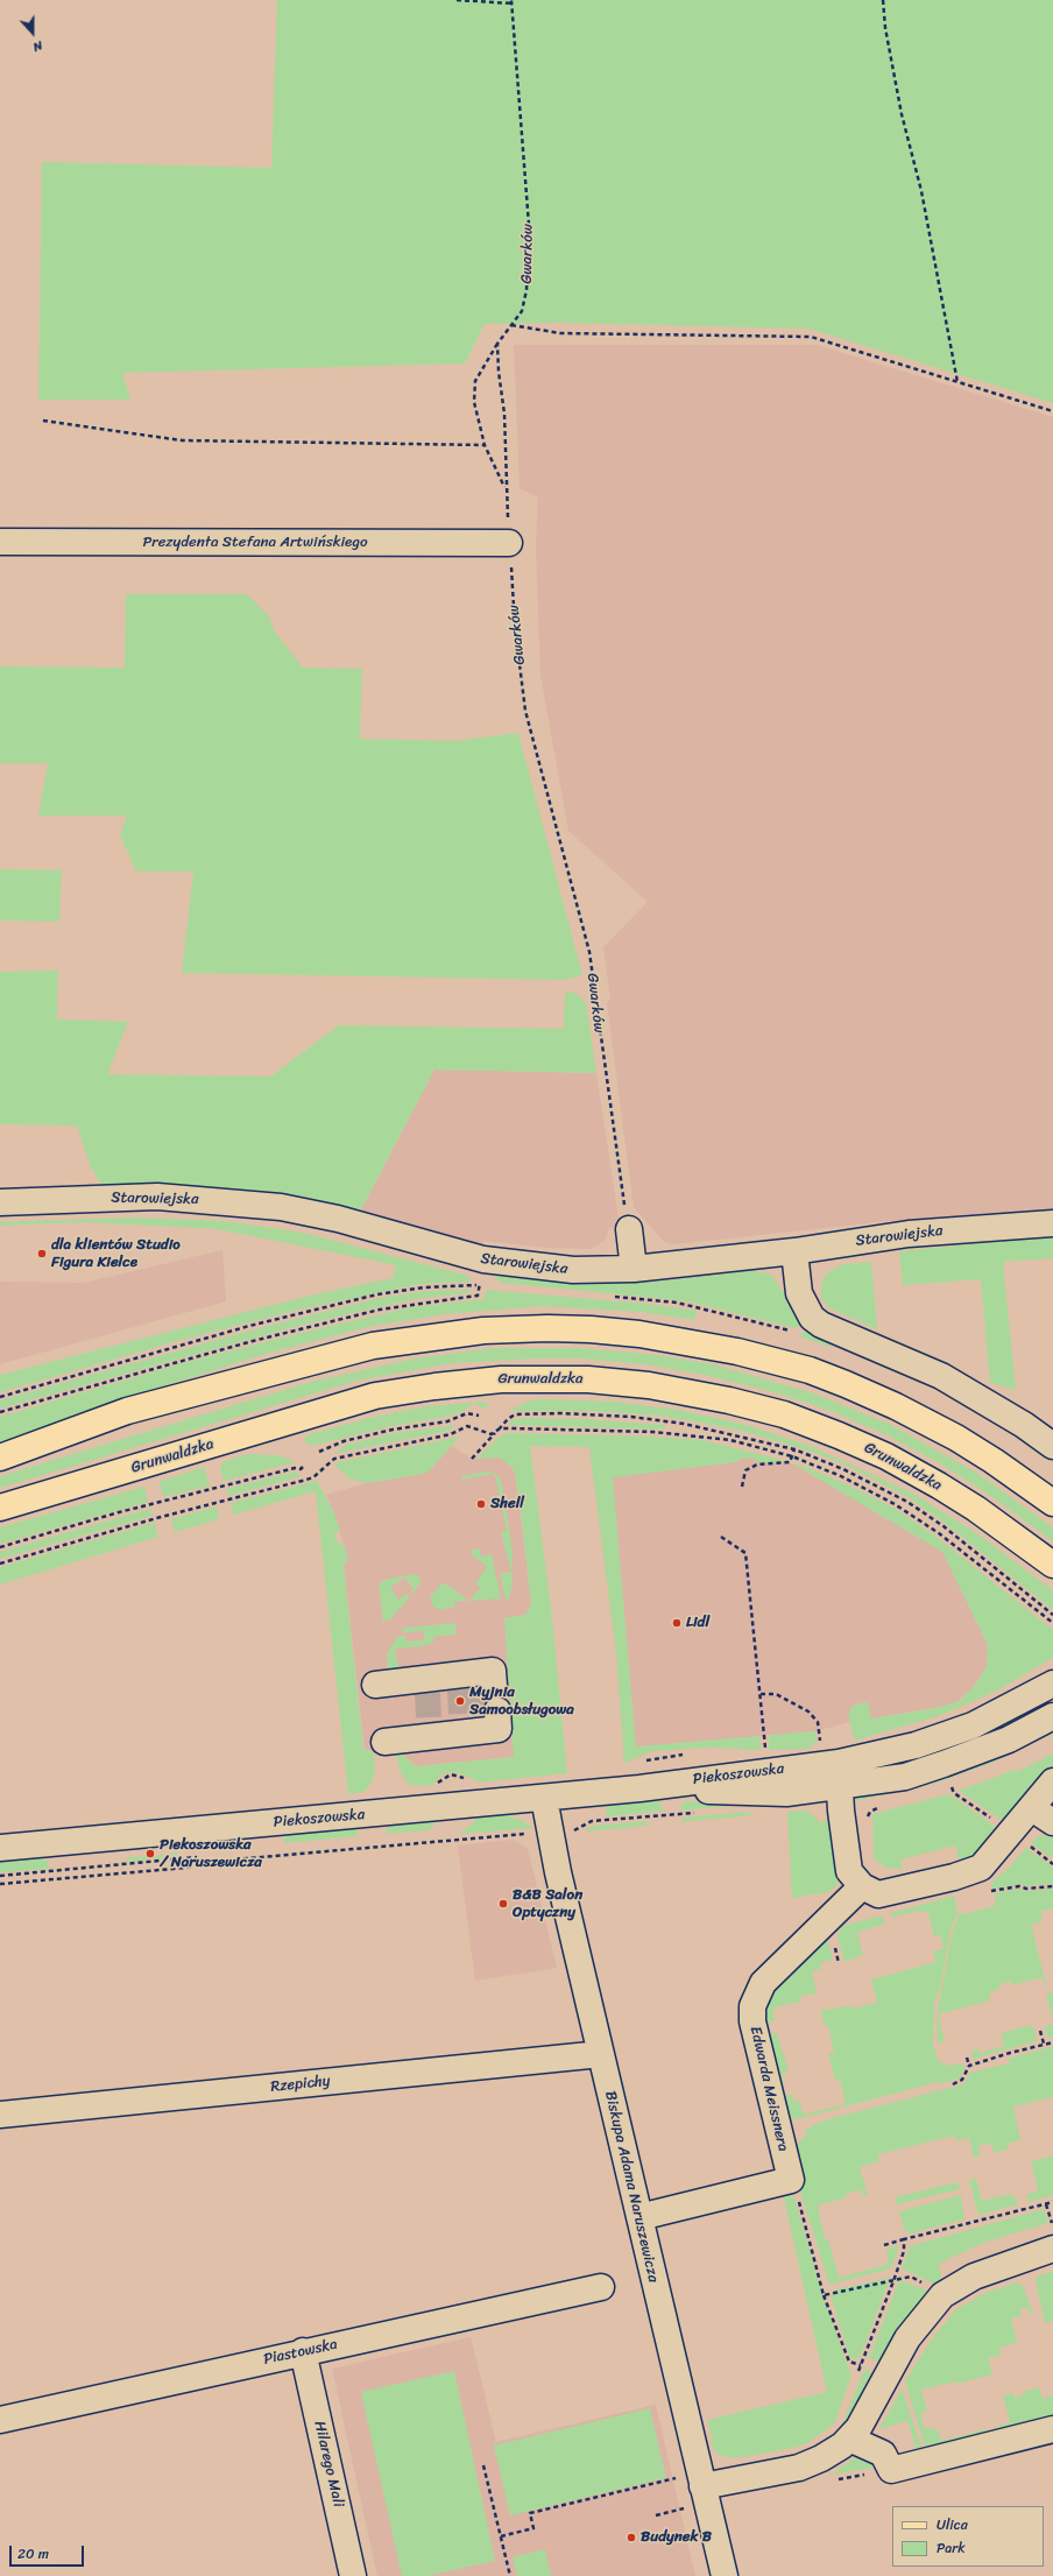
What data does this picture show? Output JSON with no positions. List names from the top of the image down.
{
  "streets": {
    "main road": ["Grunwaldzka"],
    "street": [
      "Prezydenta Stefana Artwińskiego",
      "Starowiejska",
      "Piekoszowska",
      "Rzepichy",
      "Edwarda Meissnera",
      "Biskupa Adama Naruszewicza",
      "Piastowska",
      "Hilarego Mali"
    ],
    "path": ["Gwarków"]
  },
  "crossings": [
    ["Gwarków", "Prezydenta Stefana Artwińskiego"],
    ["Piekoszowska", "Biskupa Adama Naruszewicza"],
    ["Rzepichy", "Biskupa Adama Naruszewicza"],
    ["Piastowska", "Hilarego Mali"]
  ],
  "places": [
    "dla klientów Studio Figura Kielce",
    "Shell",
    "Lidl",
    "Myjnia Samoobsługowa",
    "Piekoszowska / Naruszewicza",
    "B&B Salon Optyczny",
    "Budynek B"
  ],
  "legend": ["Ulica", "Park"],
  "scale_bar": "20 m",
  "north": "bottom"
}
